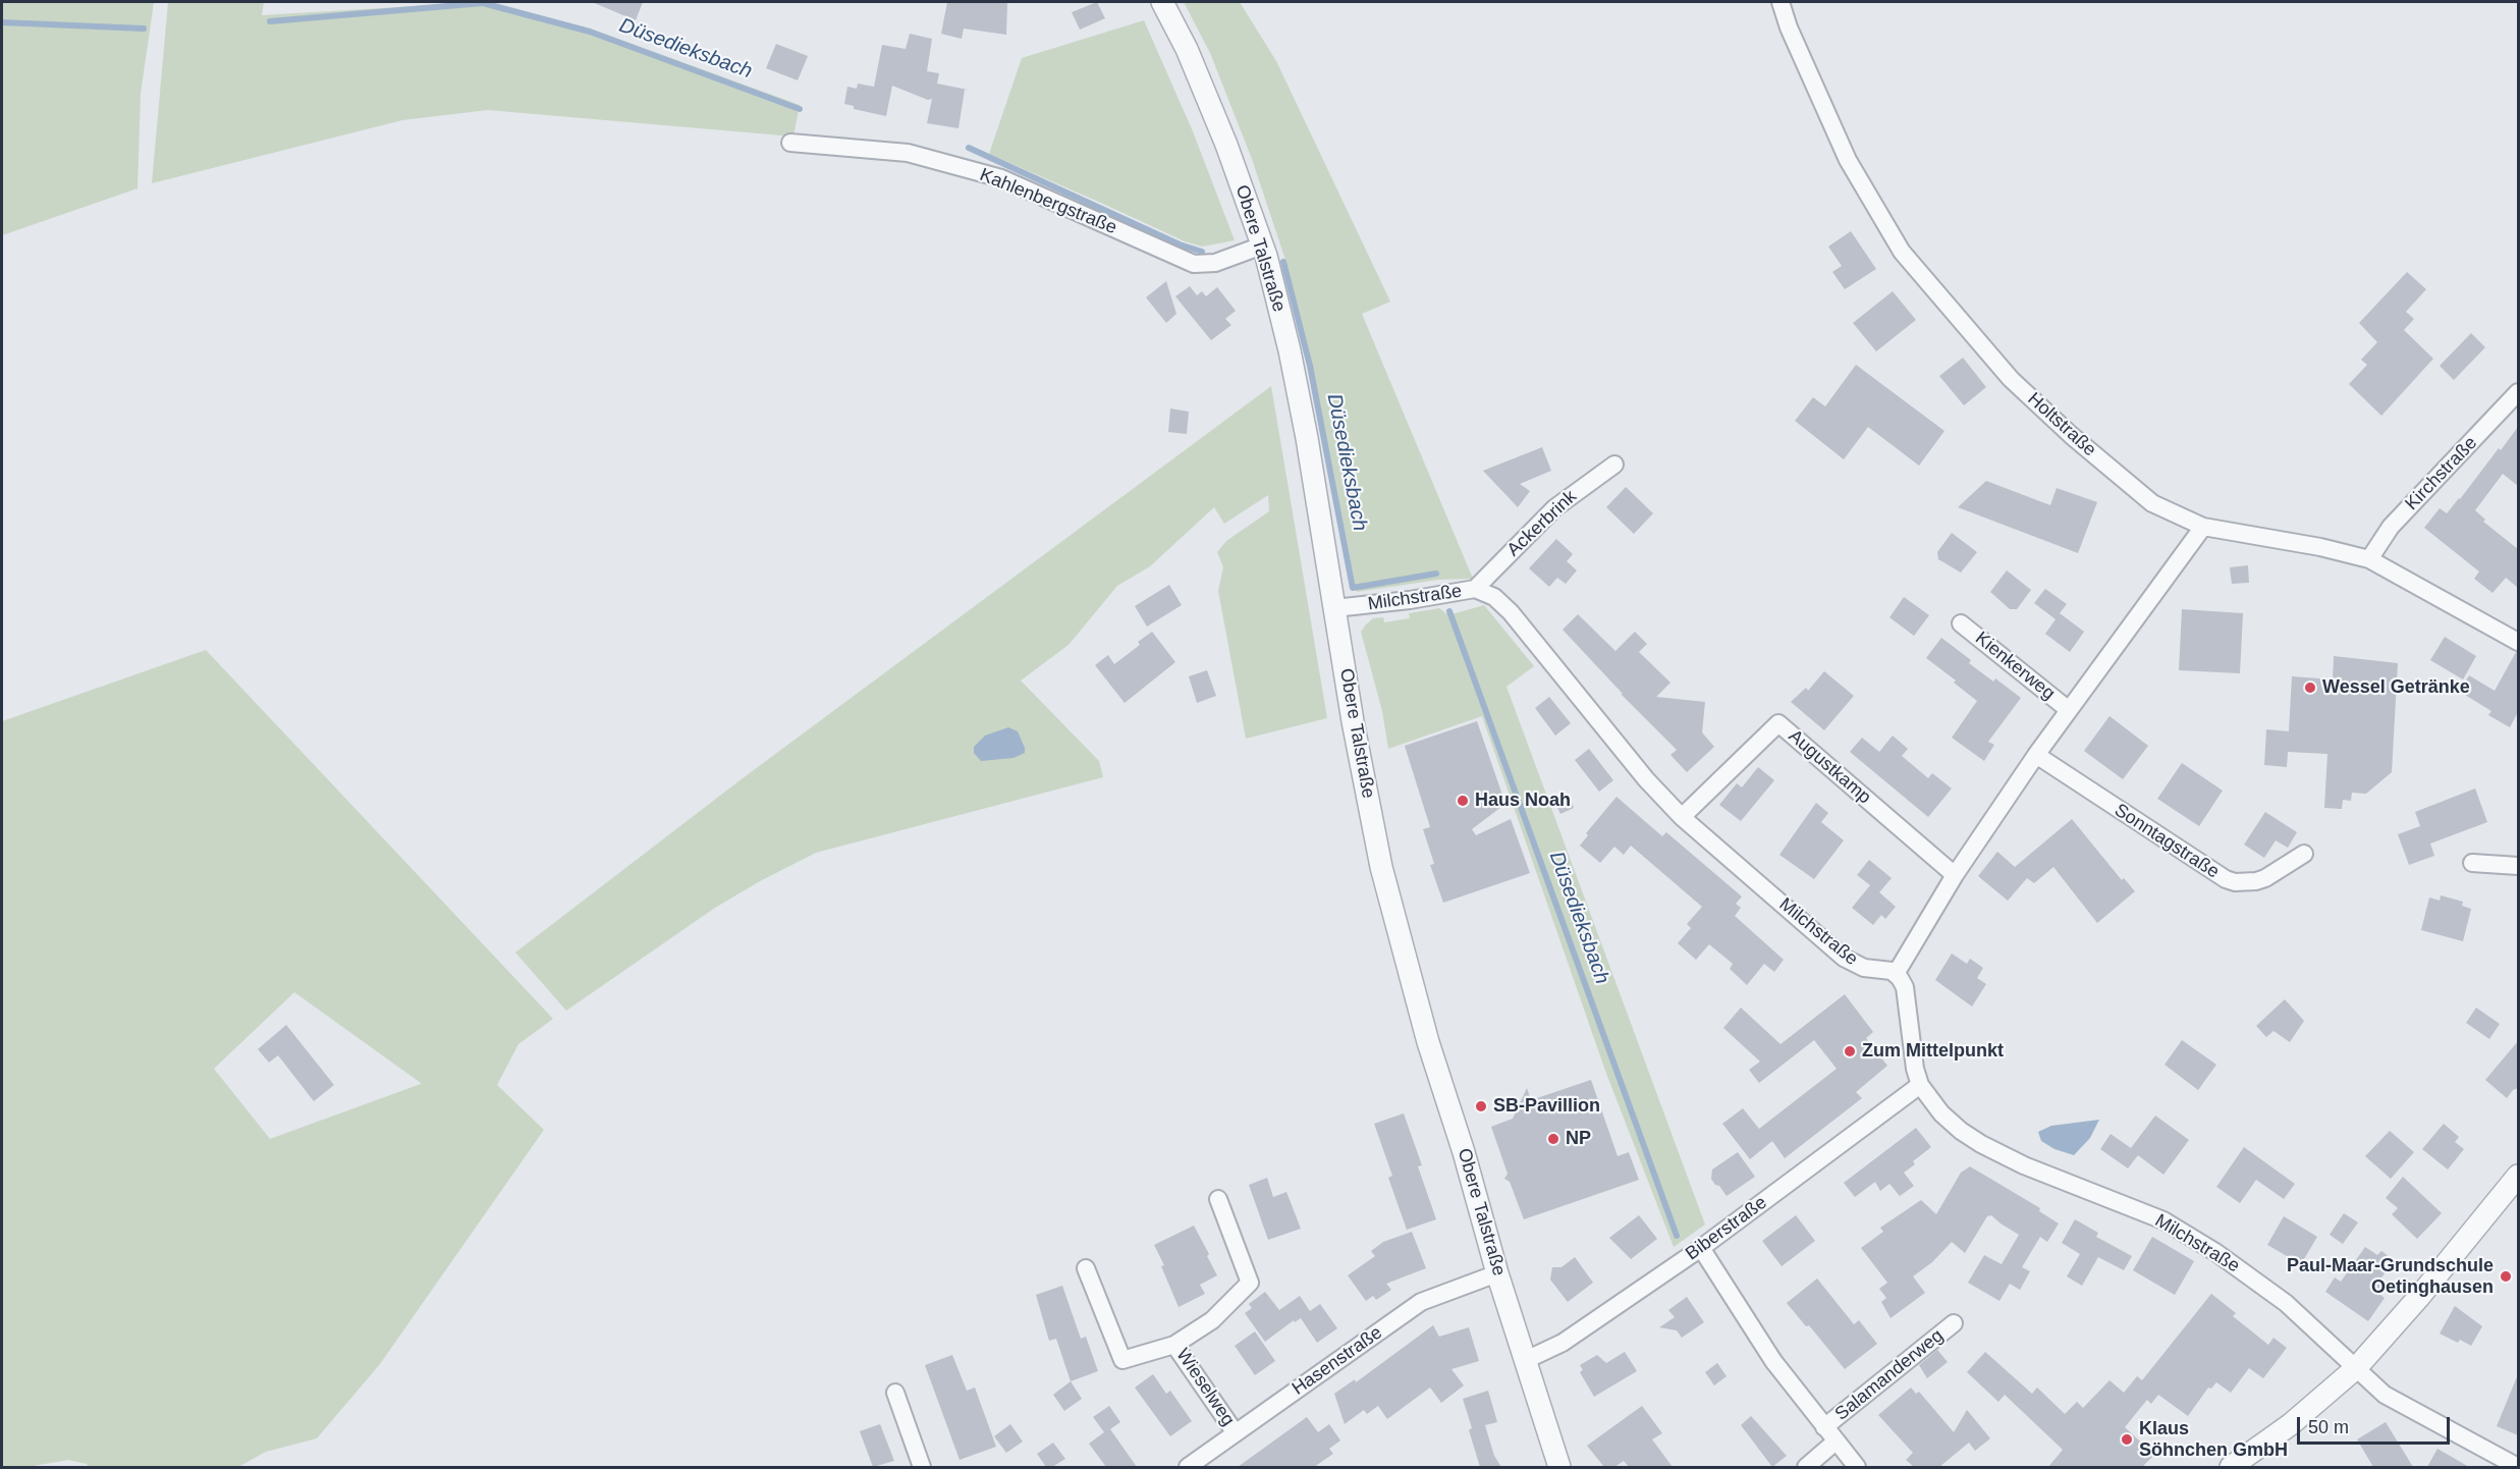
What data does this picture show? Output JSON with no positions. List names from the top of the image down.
{
  "streets": {
    "street": [
      "Kahlenbergstraße",
      "Obere Talstraße",
      "Holtstraße",
      "Kirchstraße",
      "Ackerbrink",
      "Milchstraße",
      "Kienkerweg",
      "Augustkamp",
      "Sonntagstraße",
      "Biberstraße",
      "Hasenstraße",
      "Salamanderweg",
      "Wieselweg"
    ]
  },
  "crossings": [
    ["Kahlenbergstraße", "Obere Talstraße"],
    ["Obere Talstraße", "Milchstraße"],
    ["Obere Talstraße", "Biberstraße"],
    ["Obere Talstraße", "Hasenstraße"],
    ["Holtstraße", "Kirchstraße"],
    ["Ackerbrink", "Milchstraße"],
    ["Milchstraße", "Augustkamp"],
    ["Milchstraße", "Biberstraße"],
    ["Hasenstraße", "Wieselweg"]
  ],
  "water": ["Düsedieksbach"],
  "places": [
    "Wessel Getränke",
    "Haus Noah",
    "Zum Mittelpunkt",
    "SB-Pavillion",
    "NP",
    "Paul-Maar-Grundschule Oetinghausen",
    "Klaus Söhnchen GmbH"
  ],
  "scale_bar": "50 m"
}
